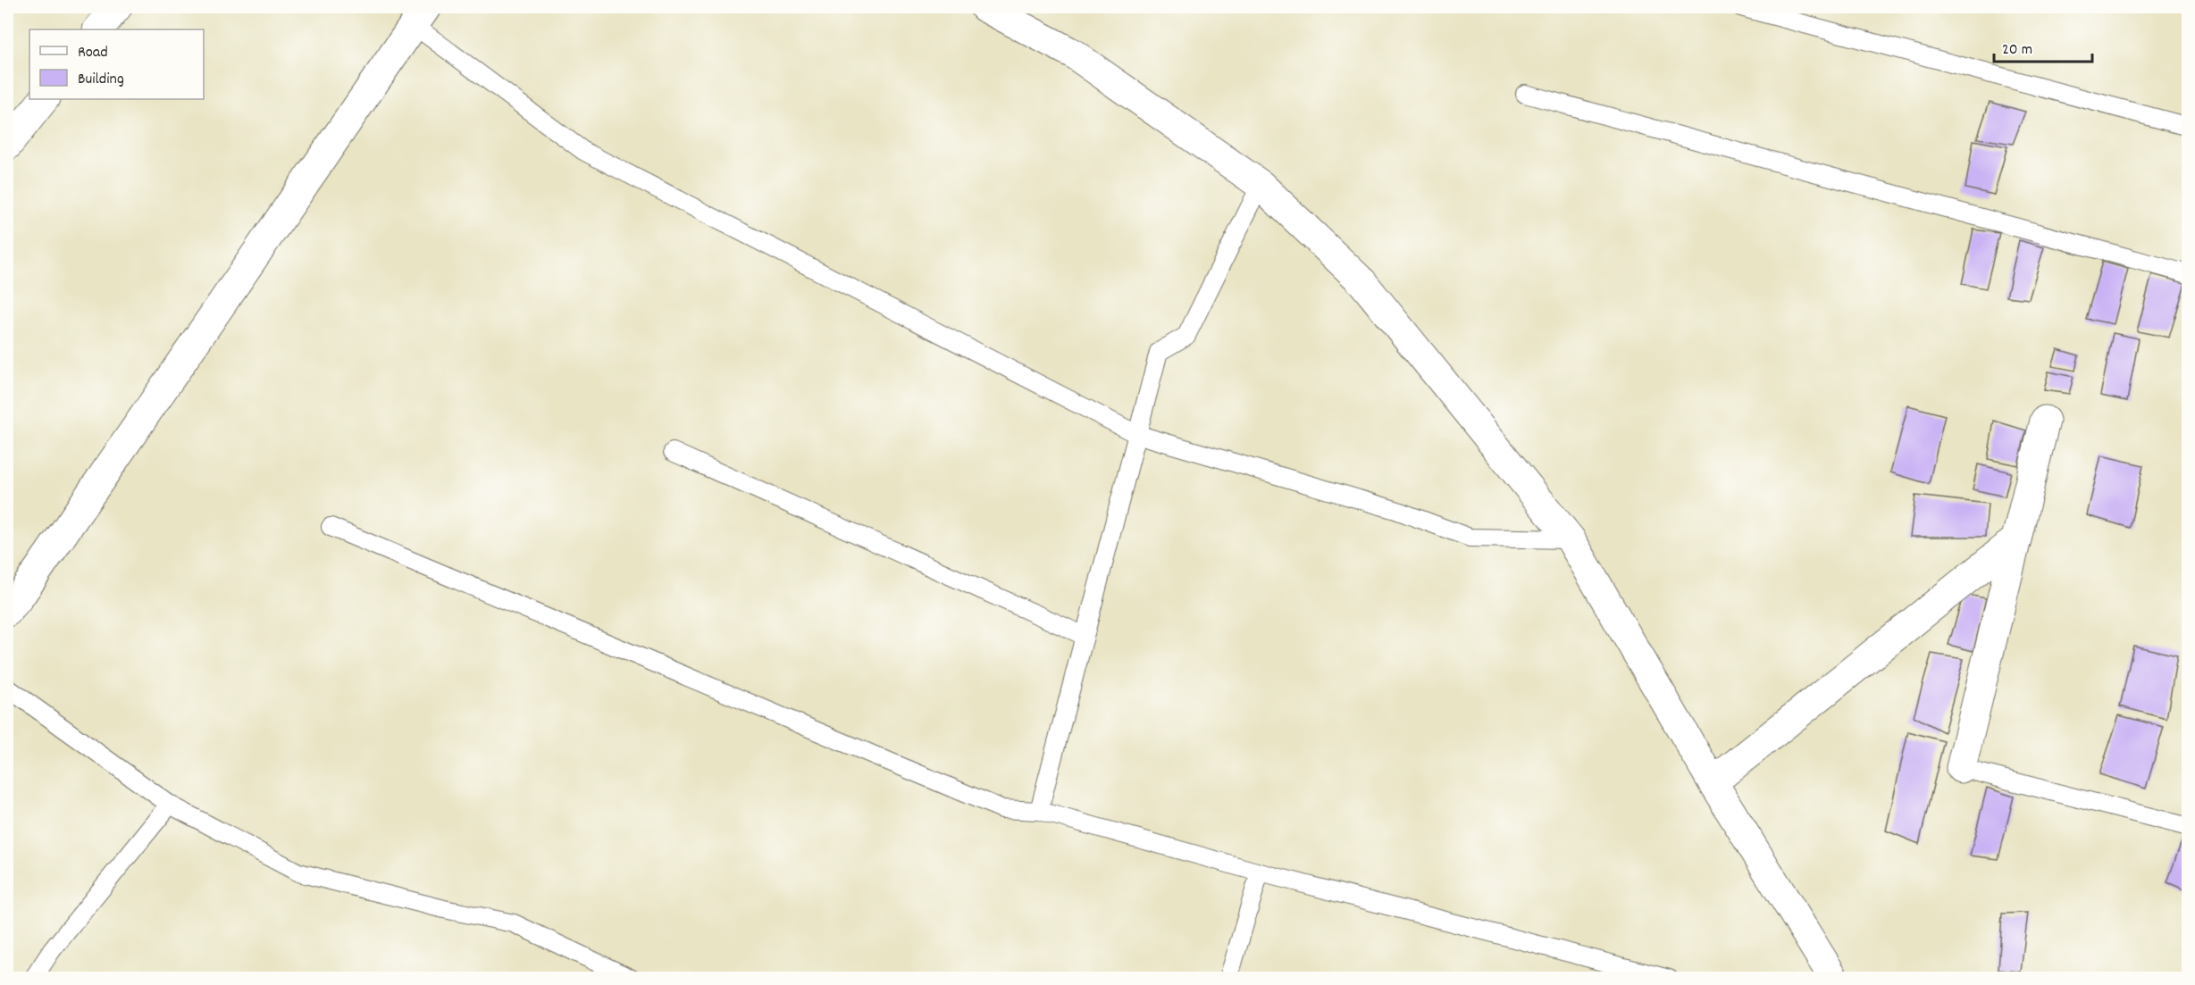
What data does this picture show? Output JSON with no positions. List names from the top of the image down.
{
  "legend": ["Road", "Building"],
  "scale_bar": "20 m"
}
